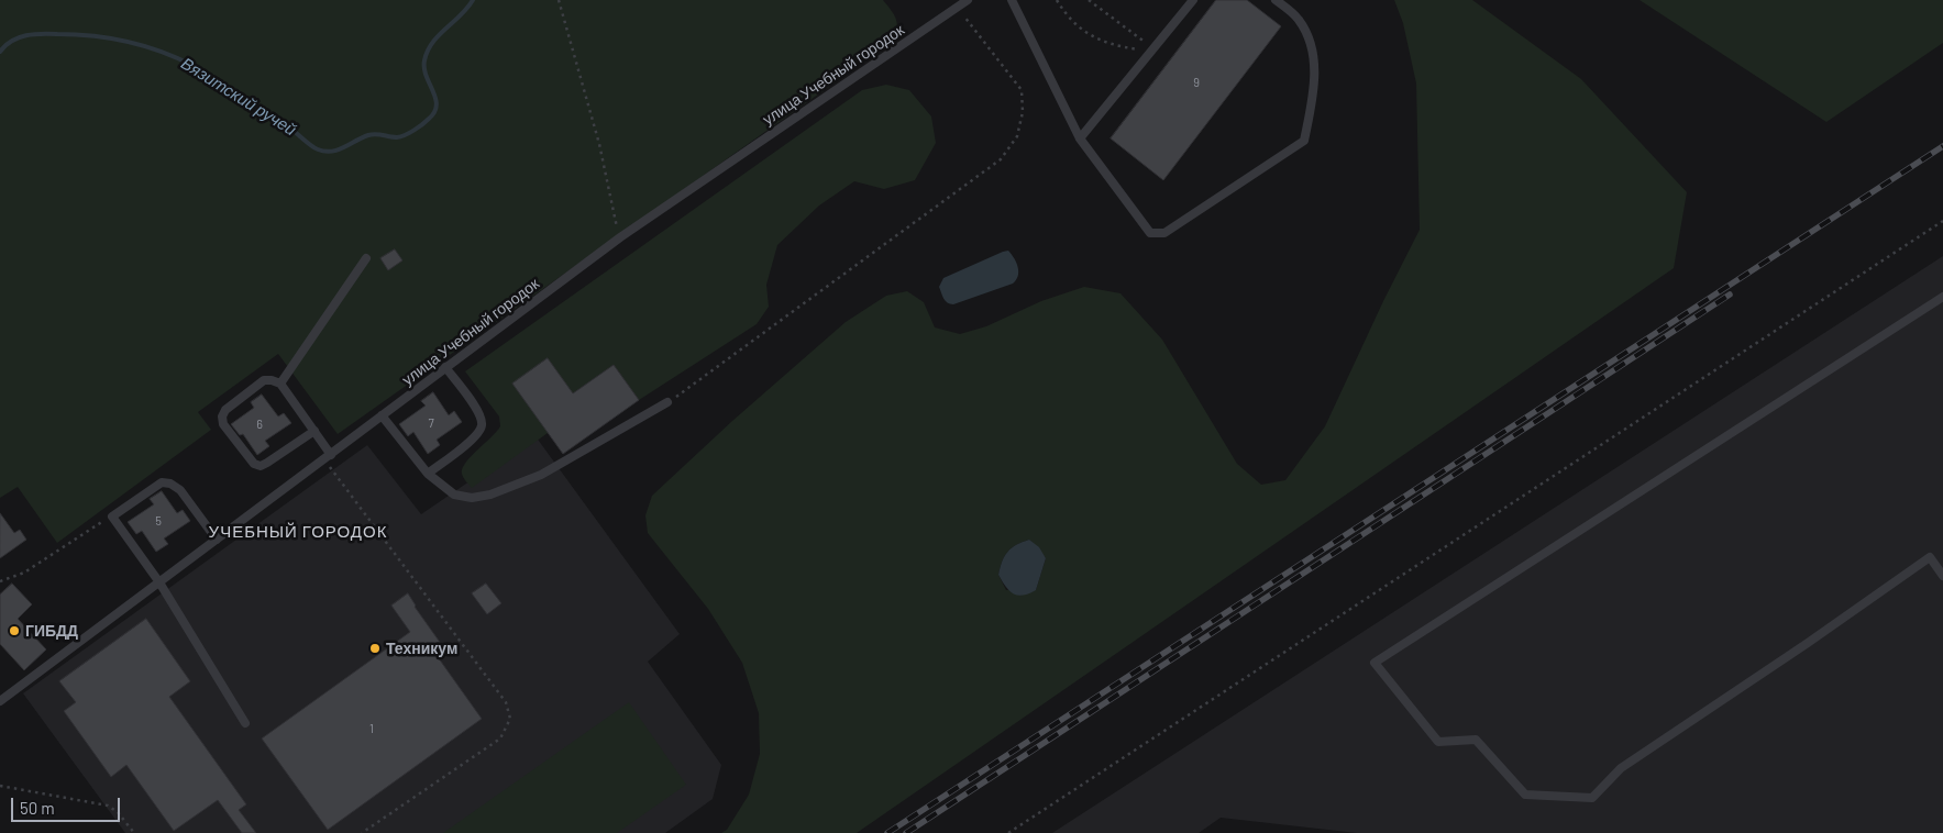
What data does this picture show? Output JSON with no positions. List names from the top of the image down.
{
  "streets": {
    "lane": ["улица Учебный городок"]
  },
  "districts": ["УЧЕБНЫЙ ГОРОДОК"],
  "water": ["Вязитский ручей"],
  "places": ["ГИБДД", "Техникум"],
  "house_numbers": [
    "9",
    "7",
    "6",
    "5",
    "1"
  ],
  "scale_bar": "50 m"
}
